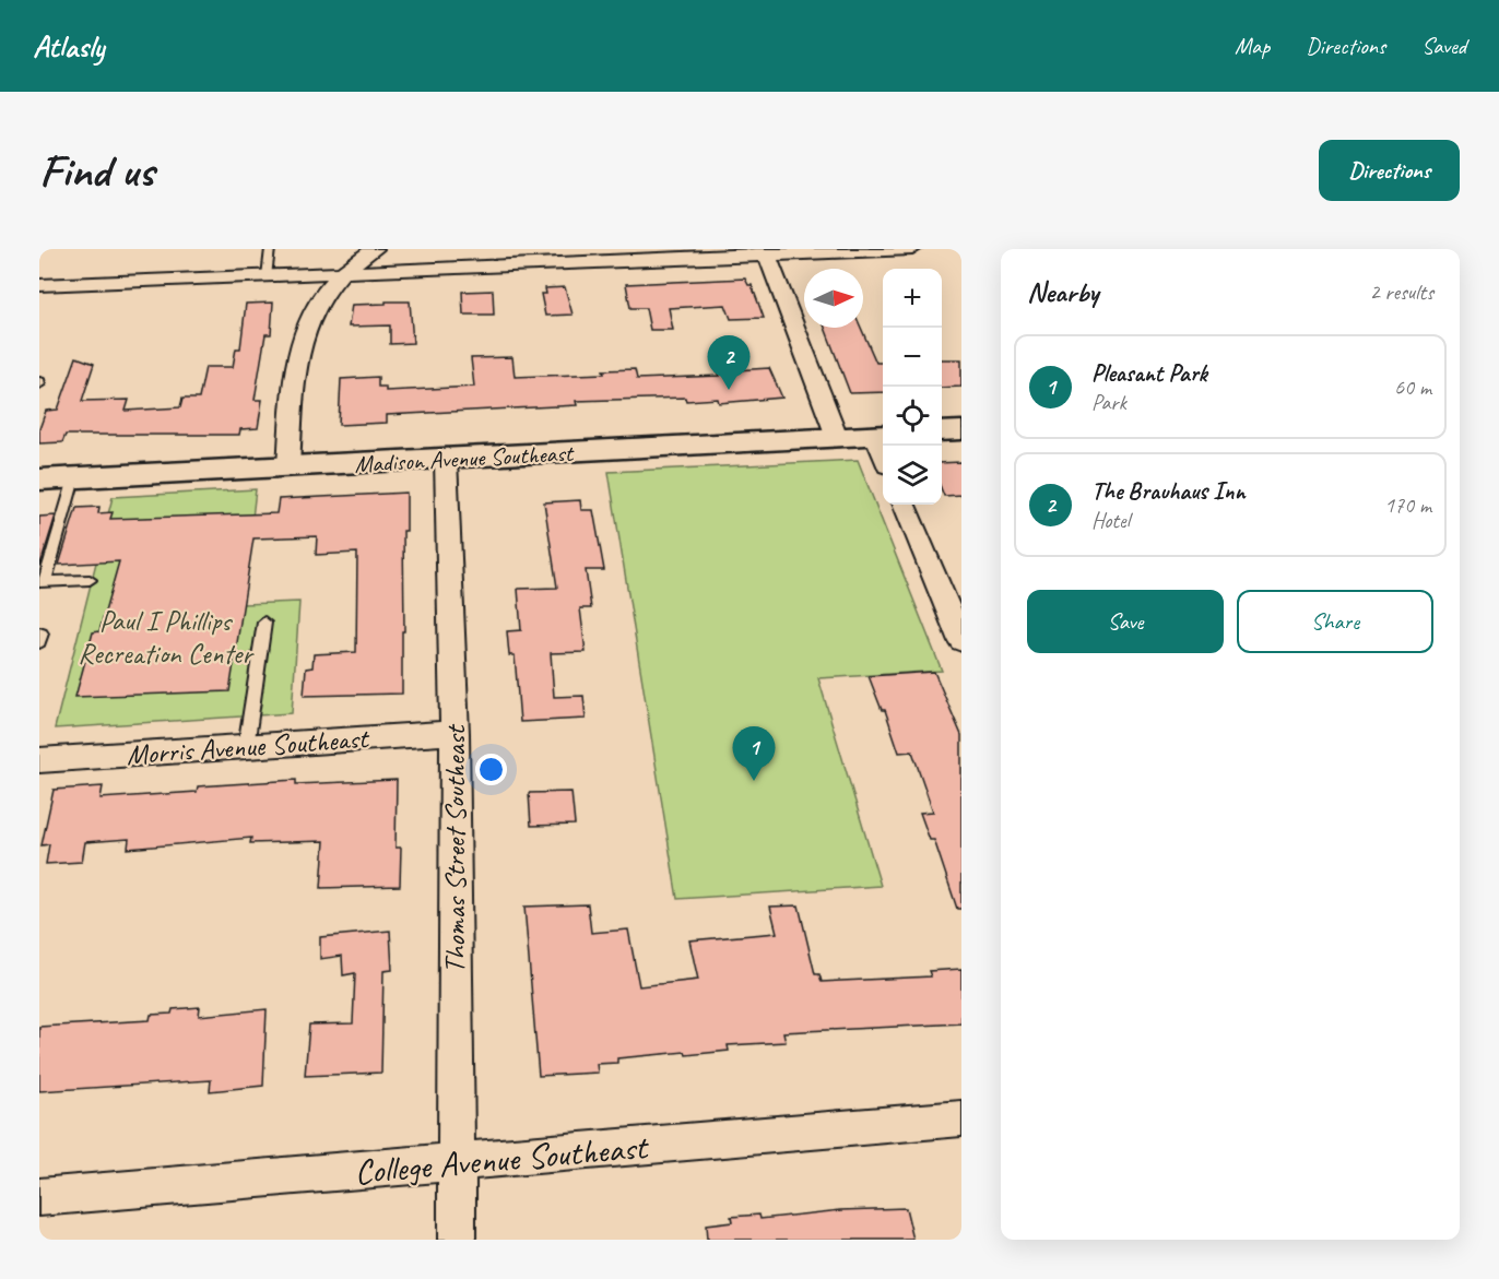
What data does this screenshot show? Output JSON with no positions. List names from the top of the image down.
{
  "streets": {
    "street": [
      "Madison Avenue Southeast",
      "Morris Avenue Southeast",
      "Thomas Street Southeast",
      "College Avenue Southeast"
    ]
  },
  "crossings": [
    ["Madison Avenue Southeast", "Thomas Street Southeast"],
    ["Morris Avenue Southeast", "Thomas Street Southeast"],
    ["Thomas Street Southeast", "College Avenue Southeast"]
  ],
  "parks": ["Paul I Phillips Recreation Center"],
  "north": "right",
  "page": {
    "header": "Atlasly",
    "nav": ["Map", "Directions", "Saved"],
    "buttons": [
      "Directions",
      ["Save", "Share"]
    ],
    "title": "Find us",
    "heading": ["Nearby", "2 results"],
    "map_buttons": ["+", "−"],
    "list": [
      {
        "mark": "1",
        "name": "Pleasant Park",
        "note": "Park",
        "value": "60 m"
      },
      {
        "mark": "2",
        "name": "The Brauhaus Inn",
        "note": "Hotel",
        "value": "170 m"
      }
    ],
    "pins": ["2", "1"]
  }
}
